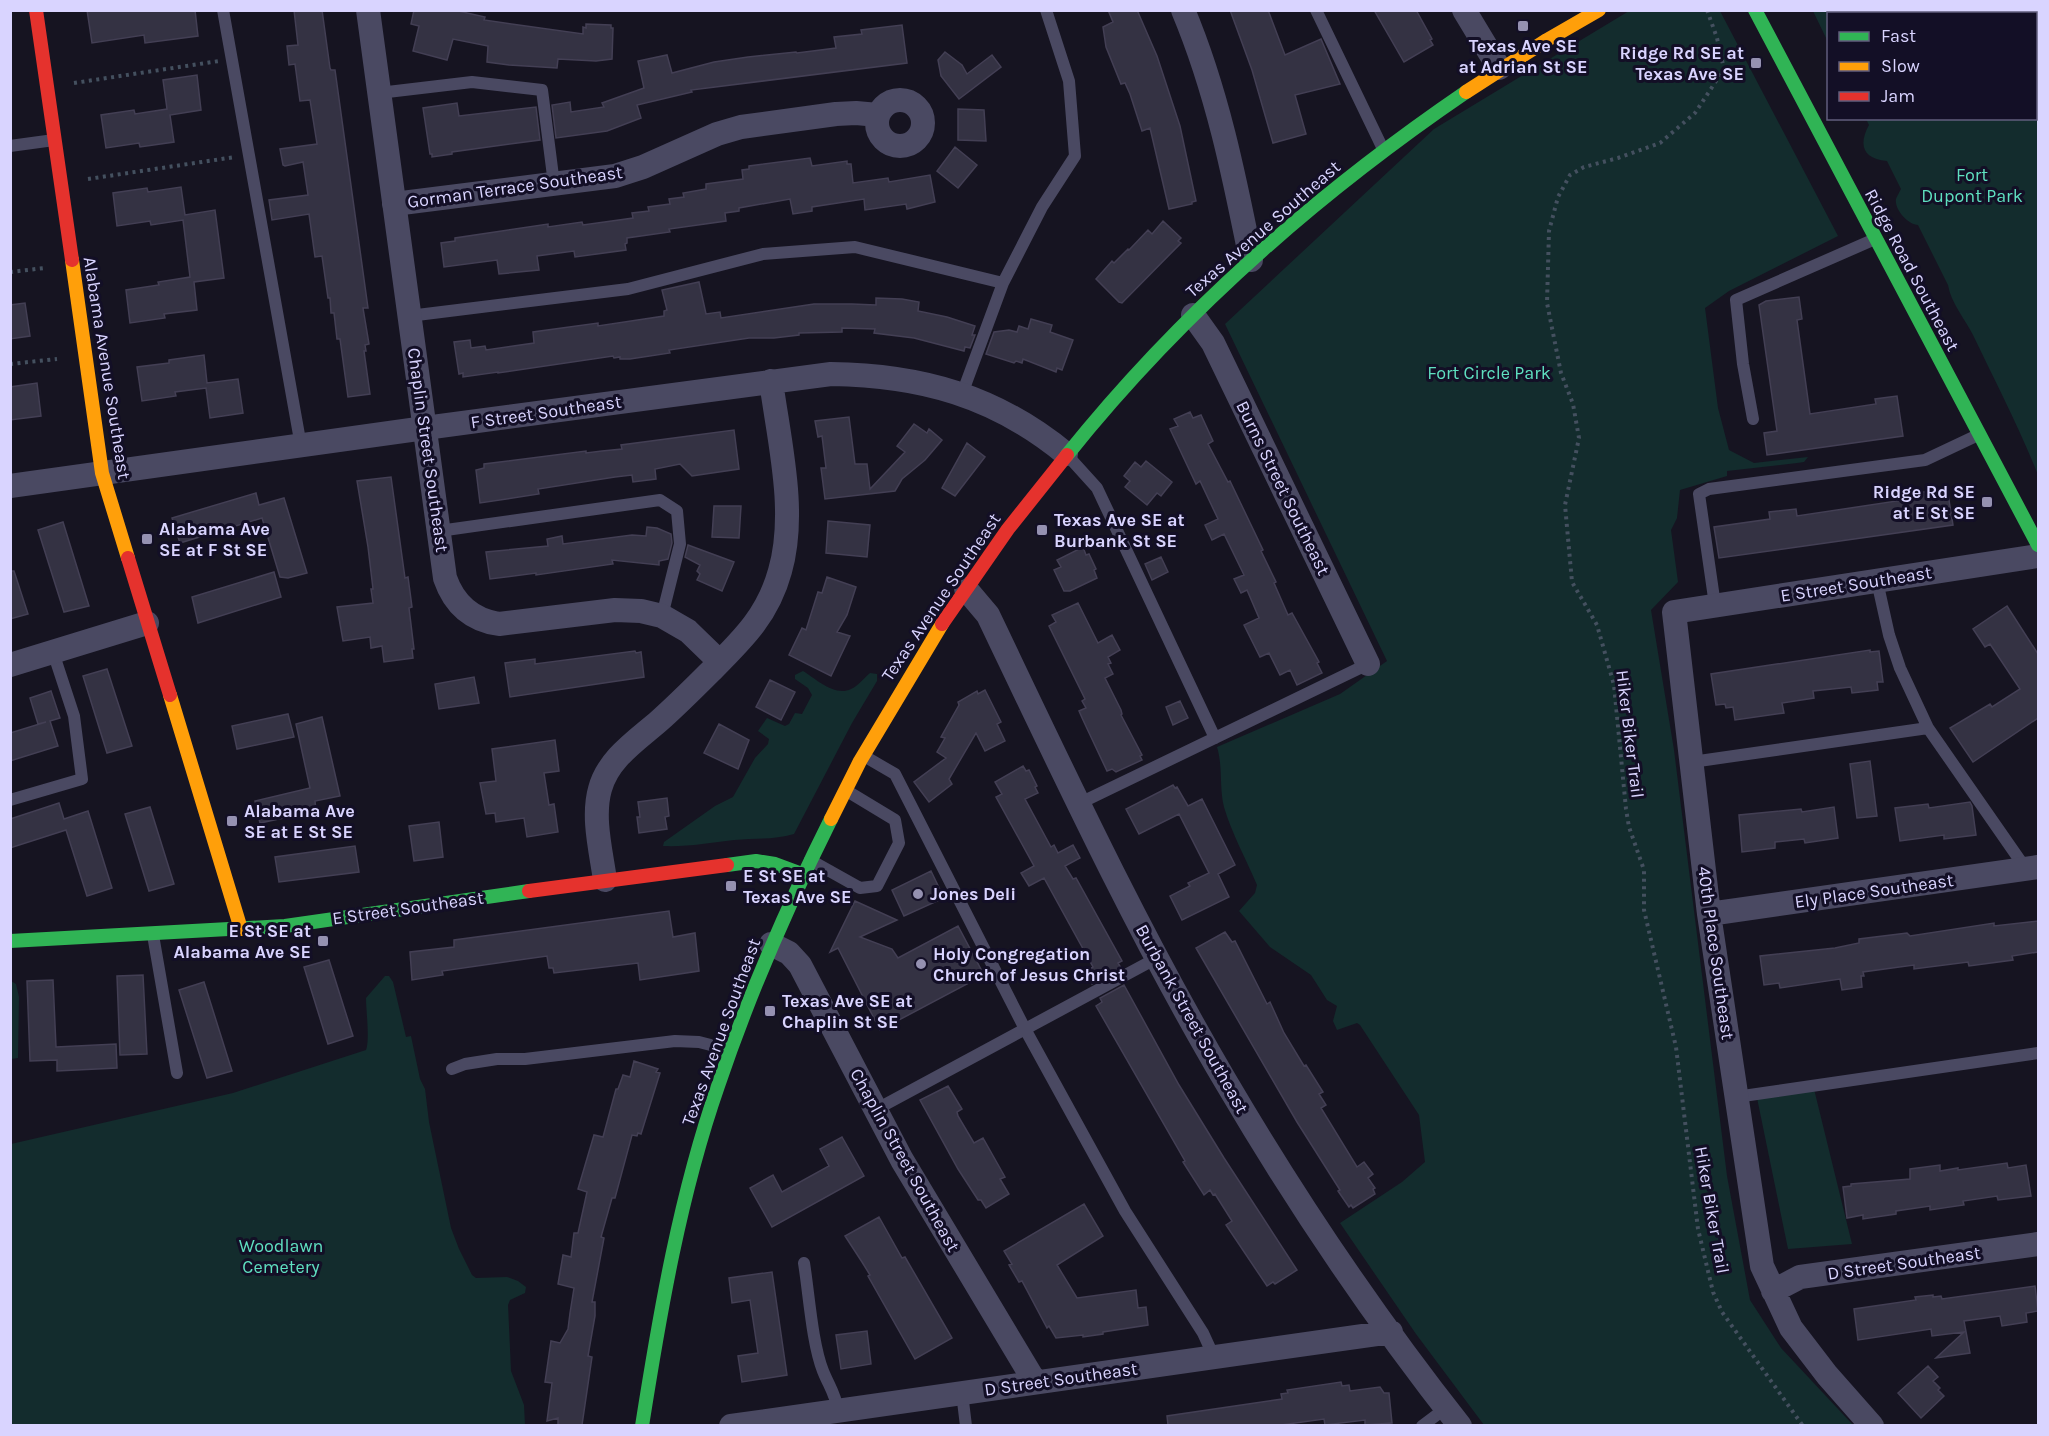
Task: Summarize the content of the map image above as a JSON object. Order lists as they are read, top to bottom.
{
  "streets": {
    "main road": [
      "Texas Avenue Southeast",
      "Ridge Road Southeast",
      "Alabama Avenue Southeast",
      "E Street Southeast"
    ],
    "street": [
      "Gorman Terrace Southeast",
      "F Street Southeast",
      "Chaplin Street Southeast",
      "Burns Street Southeast",
      "Ely Place Southeast",
      "40th Place Southeast",
      "Burbank Street Southeast",
      "D Street Southeast"
    ],
    "path": ["Hiker Biker Trail"]
  },
  "crossings": [
    ["Gorman Terrace Southeast", "Chaplin Street Southeast"],
    ["Texas Avenue Southeast", "F Street Southeast"],
    ["Texas Avenue Southeast", "Chaplin Street Southeast"],
    ["Texas Avenue Southeast", "Burns Street Southeast"],
    ["Texas Avenue Southeast", "E Street Southeast"],
    ["Texas Avenue Southeast", "Burbank Street Southeast"],
    ["Alabama Avenue Southeast", "F Street Southeast"],
    ["Alabama Avenue Southeast", "E Street Southeast"],
    ["F Street Southeast", "Chaplin Street Southeast"],
    ["Chaplin Street Southeast", "D Street Southeast"],
    ["E Street Southeast", "40th Place Southeast"],
    ["Ely Place Southeast", "40th Place Southeast"],
    ["40th Place Southeast", "D Street Southeast"],
    ["Burbank Street Southeast", "D Street Southeast"]
  ],
  "parks": ["Fort Dupont Park", "Fort Circle Park", "Woodlawn Cemetery"],
  "places": {
    "transit": [
      "Texas Ave SE at Adrian St SE",
      "Ridge Rd SE at Texas Ave SE",
      "Ridge Rd SE at E St SE",
      "Texas Ave SE at Burbank St SE",
      "Alabama Ave SE at F St SE",
      "Alabama Ave SE at E St SE",
      "E St SE at Texas Ave SE",
      "E St SE at Alabama Ave SE",
      "Texas Ave SE at Chaplin St SE"
    ],
    "other": ["Jones Deli", "Holy Congregation Church of Jesus Christ"]
  },
  "legend": ["Fast", "Slow", "Jam"]
}
